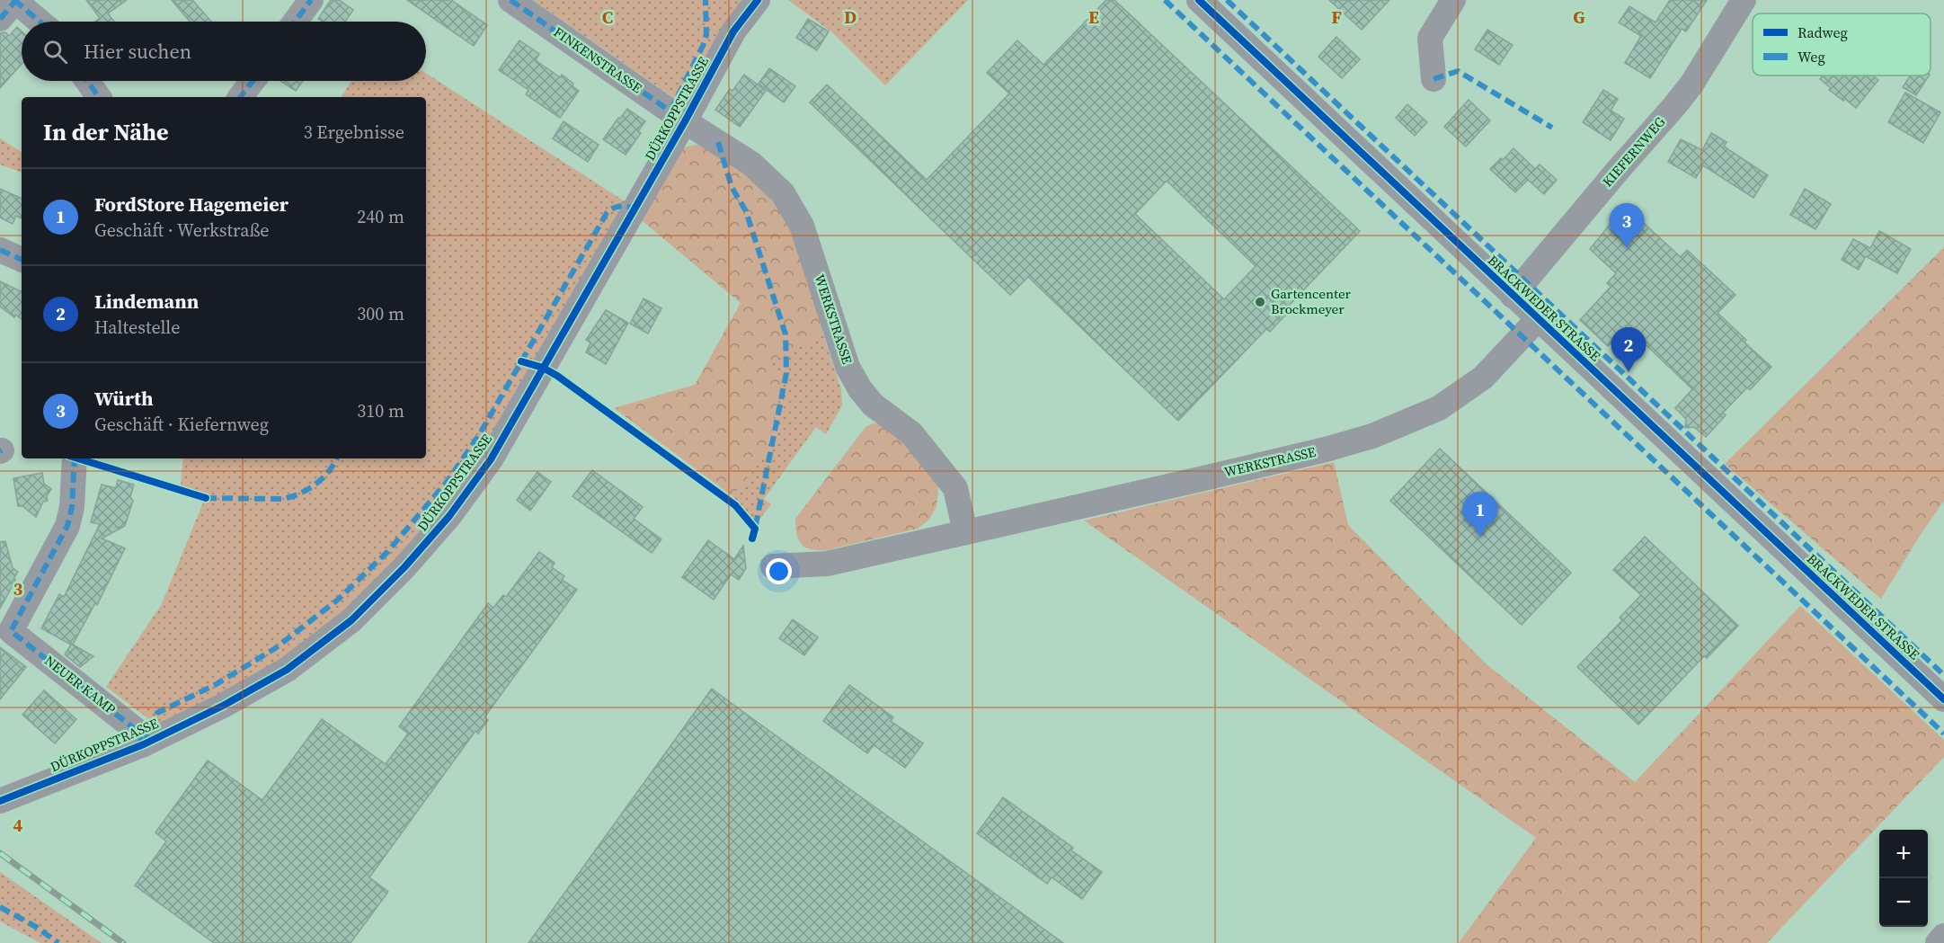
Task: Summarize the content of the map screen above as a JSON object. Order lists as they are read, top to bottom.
{
  "streets": {
    "street": [
      "FINKENSTRASSE",
      "DÜRKOPPSTRASSE",
      "KIEFERNWEG",
      "BRACKWEDER STRASSE",
      "WERKSTRASSE",
      "NEUER KAMP"
    ]
  },
  "crossings": [
    ["FINKENSTRASSE", "DÜRKOPPSTRASSE"],
    ["FINKENSTRASSE", "WERKSTRASSE"],
    ["DÜRKOPPSTRASSE", "WERKSTRASSE"],
    ["DÜRKOPPSTRASSE", "NEUER KAMP"],
    ["KIEFERNWEG", "BRACKWEDER STRASSE"],
    ["BRACKWEDER STRASSE", "WERKSTRASSE"]
  ],
  "places": ["Gartencenter Brockmeyer"],
  "legend": ["Radweg", "Weg"],
  "page": {
    "search": "Hier suchen",
    "heading": ["In der Nähe", "3 Ergebnisse"],
    "list": [
      {
        "mark": "1",
        "name": "FordStore Hagemeier",
        "note": "Geschäft · Werkstraße",
        "value": "240 m"
      },
      {
        "mark": "2",
        "name": "Lindemann",
        "note": "Haltestelle",
        "value": "300 m"
      },
      {
        "mark": "3",
        "name": "Würth",
        "note": "Geschäft · Kiefernweg",
        "value": "310 m"
      }
    ],
    "pins": ["3", "2", "1"],
    "map_buttons": ["+", "−"]
  },
  "grid": {
    "columns": [
      "C",
      "D",
      "E",
      "F",
      "G"
    ],
    "rows": ["3", "4"]
  }
}
